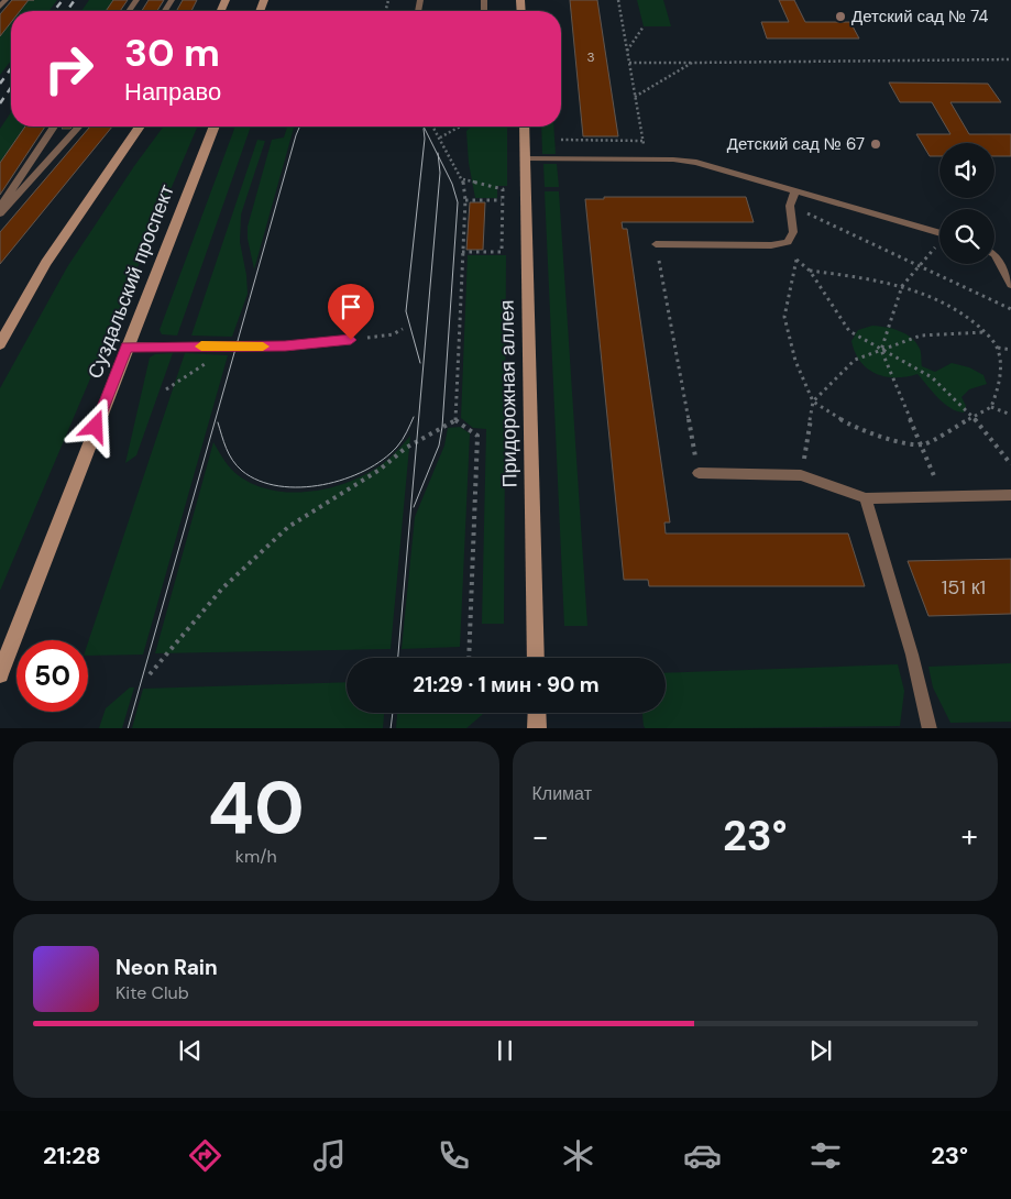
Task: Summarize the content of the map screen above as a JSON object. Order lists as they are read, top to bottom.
{
  "streets": {
    "main road": ["Суздальский проспект", "Придорожная аллея"]
  },
  "places": ["Детский сад № 74", "Детский сад № 67"],
  "house_numbers": ["3", "151 к1"],
  "page": {
    "turn": ["30 m", "Направо"],
    "limit": "50",
    "trip": "21:29 · 1 мин · 90 m",
    "tile": [
      ["40", "km/h"],
      "Климат"
    ],
    "heat": ["−", "23°", "+"],
    "song": ["Neon Rain", "Kite Club"],
    "tabs": ["21:28", "23°"]
  }
}
